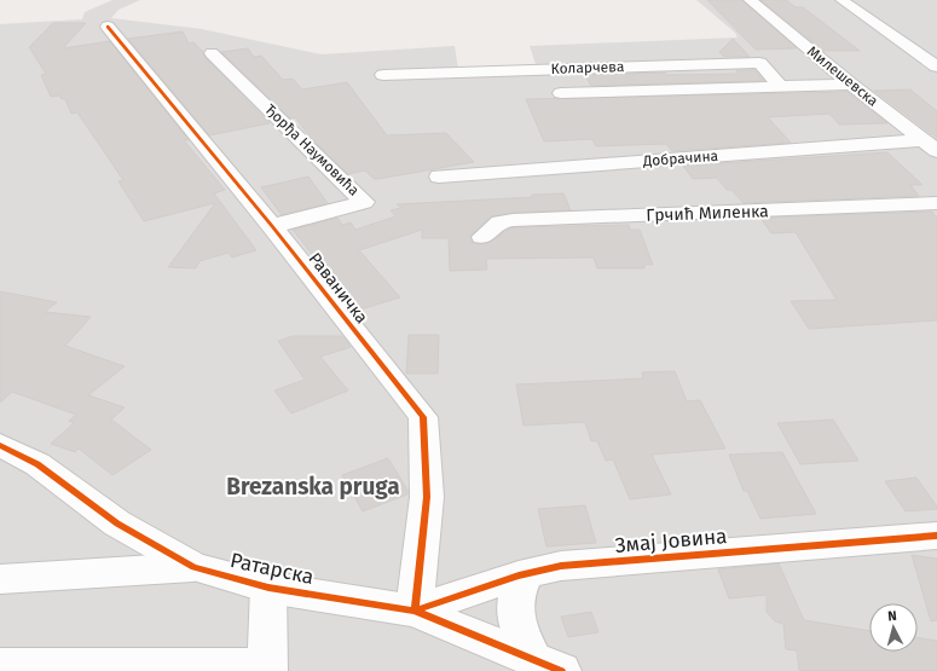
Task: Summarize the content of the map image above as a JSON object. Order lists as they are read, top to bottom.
{
  "streets": {
    "street": [
      "Коларчева",
      "Милешевска",
      "Ђорђа Наумовића",
      "Добрачина",
      "Грчић Миленка",
      "Раваничка",
      "Змај Јовина",
      "Ратарска"
    ]
  },
  "crossings": [
    ["Коларчева", "Милешевска"],
    ["Милешевска", "Добрачина"],
    ["Ђорђа Наумовића", "Раваничка"],
    ["Раваничка", "Змај Јовина"],
    ["Раваничка", "Ратарска"],
    ["Змај Јовина", "Ратарска"]
  ],
  "districts": ["Brezanska pruga"],
  "north": "top"
}
